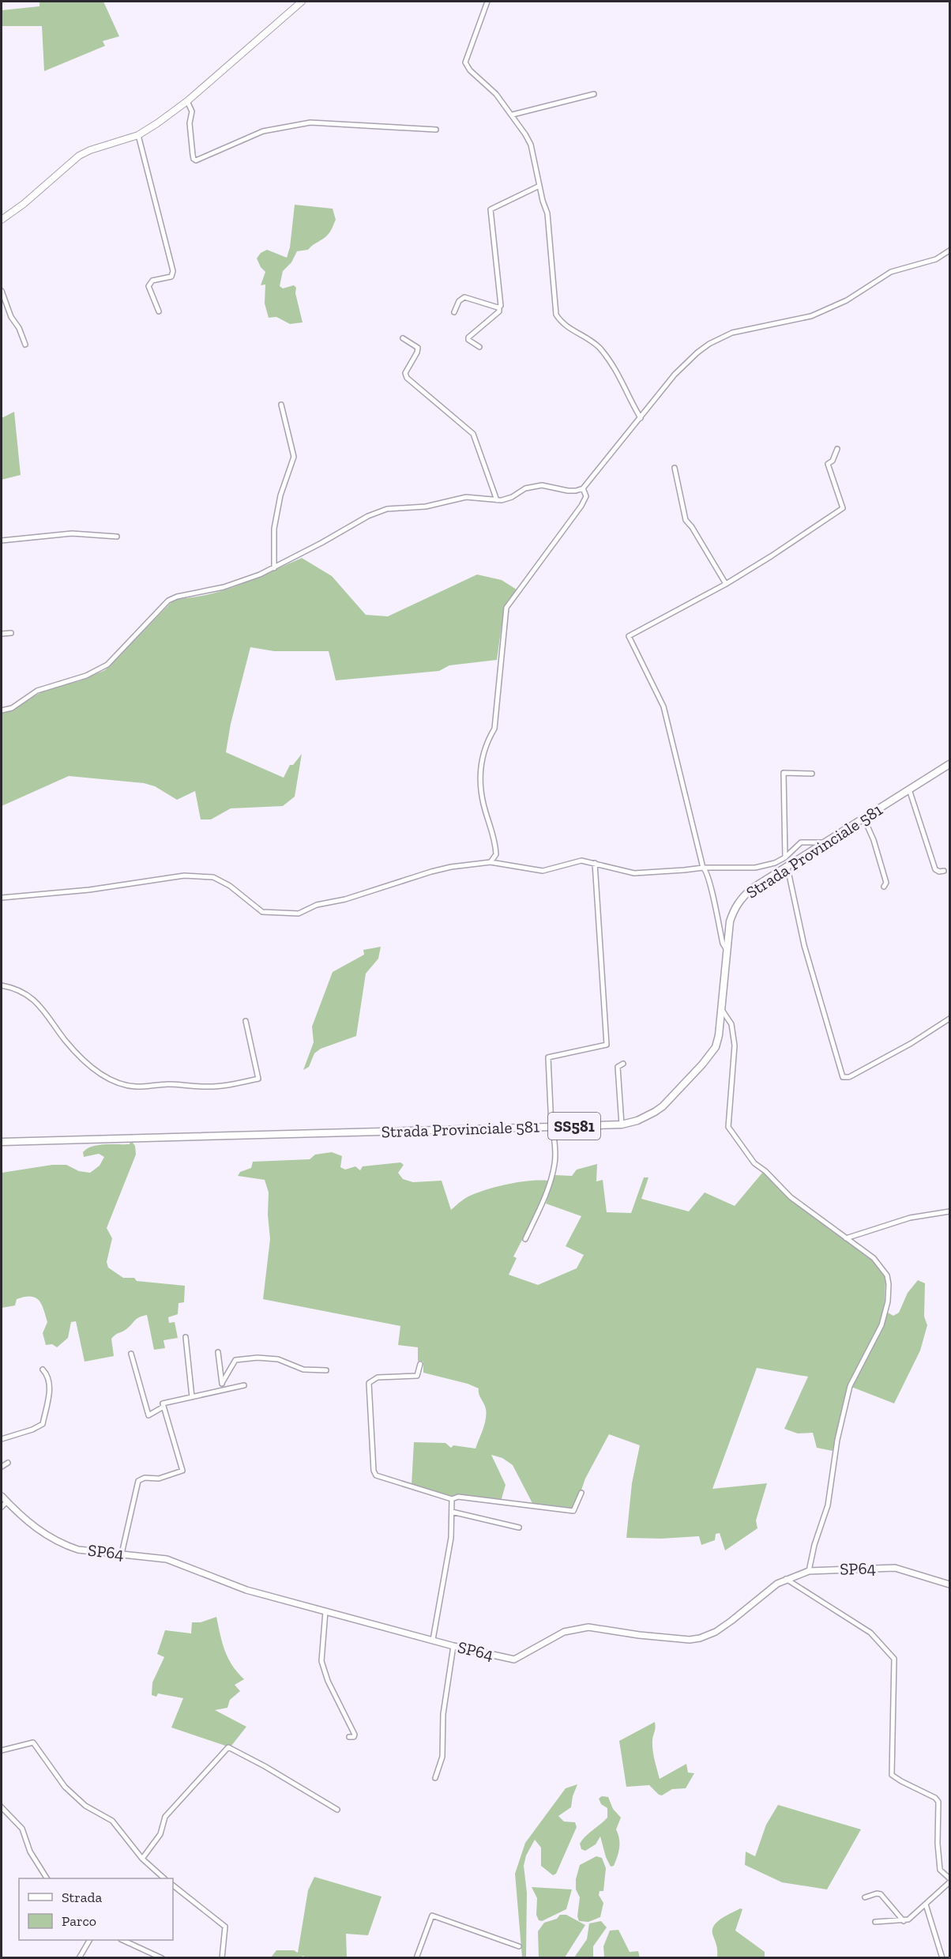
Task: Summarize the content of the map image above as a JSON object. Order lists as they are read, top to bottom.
{
  "streets": {
    "main road": ["Strada Provinciale 581", "SS581"],
    "street": ["SP64"]
  },
  "legend": ["Strada", "Parco"]
}
